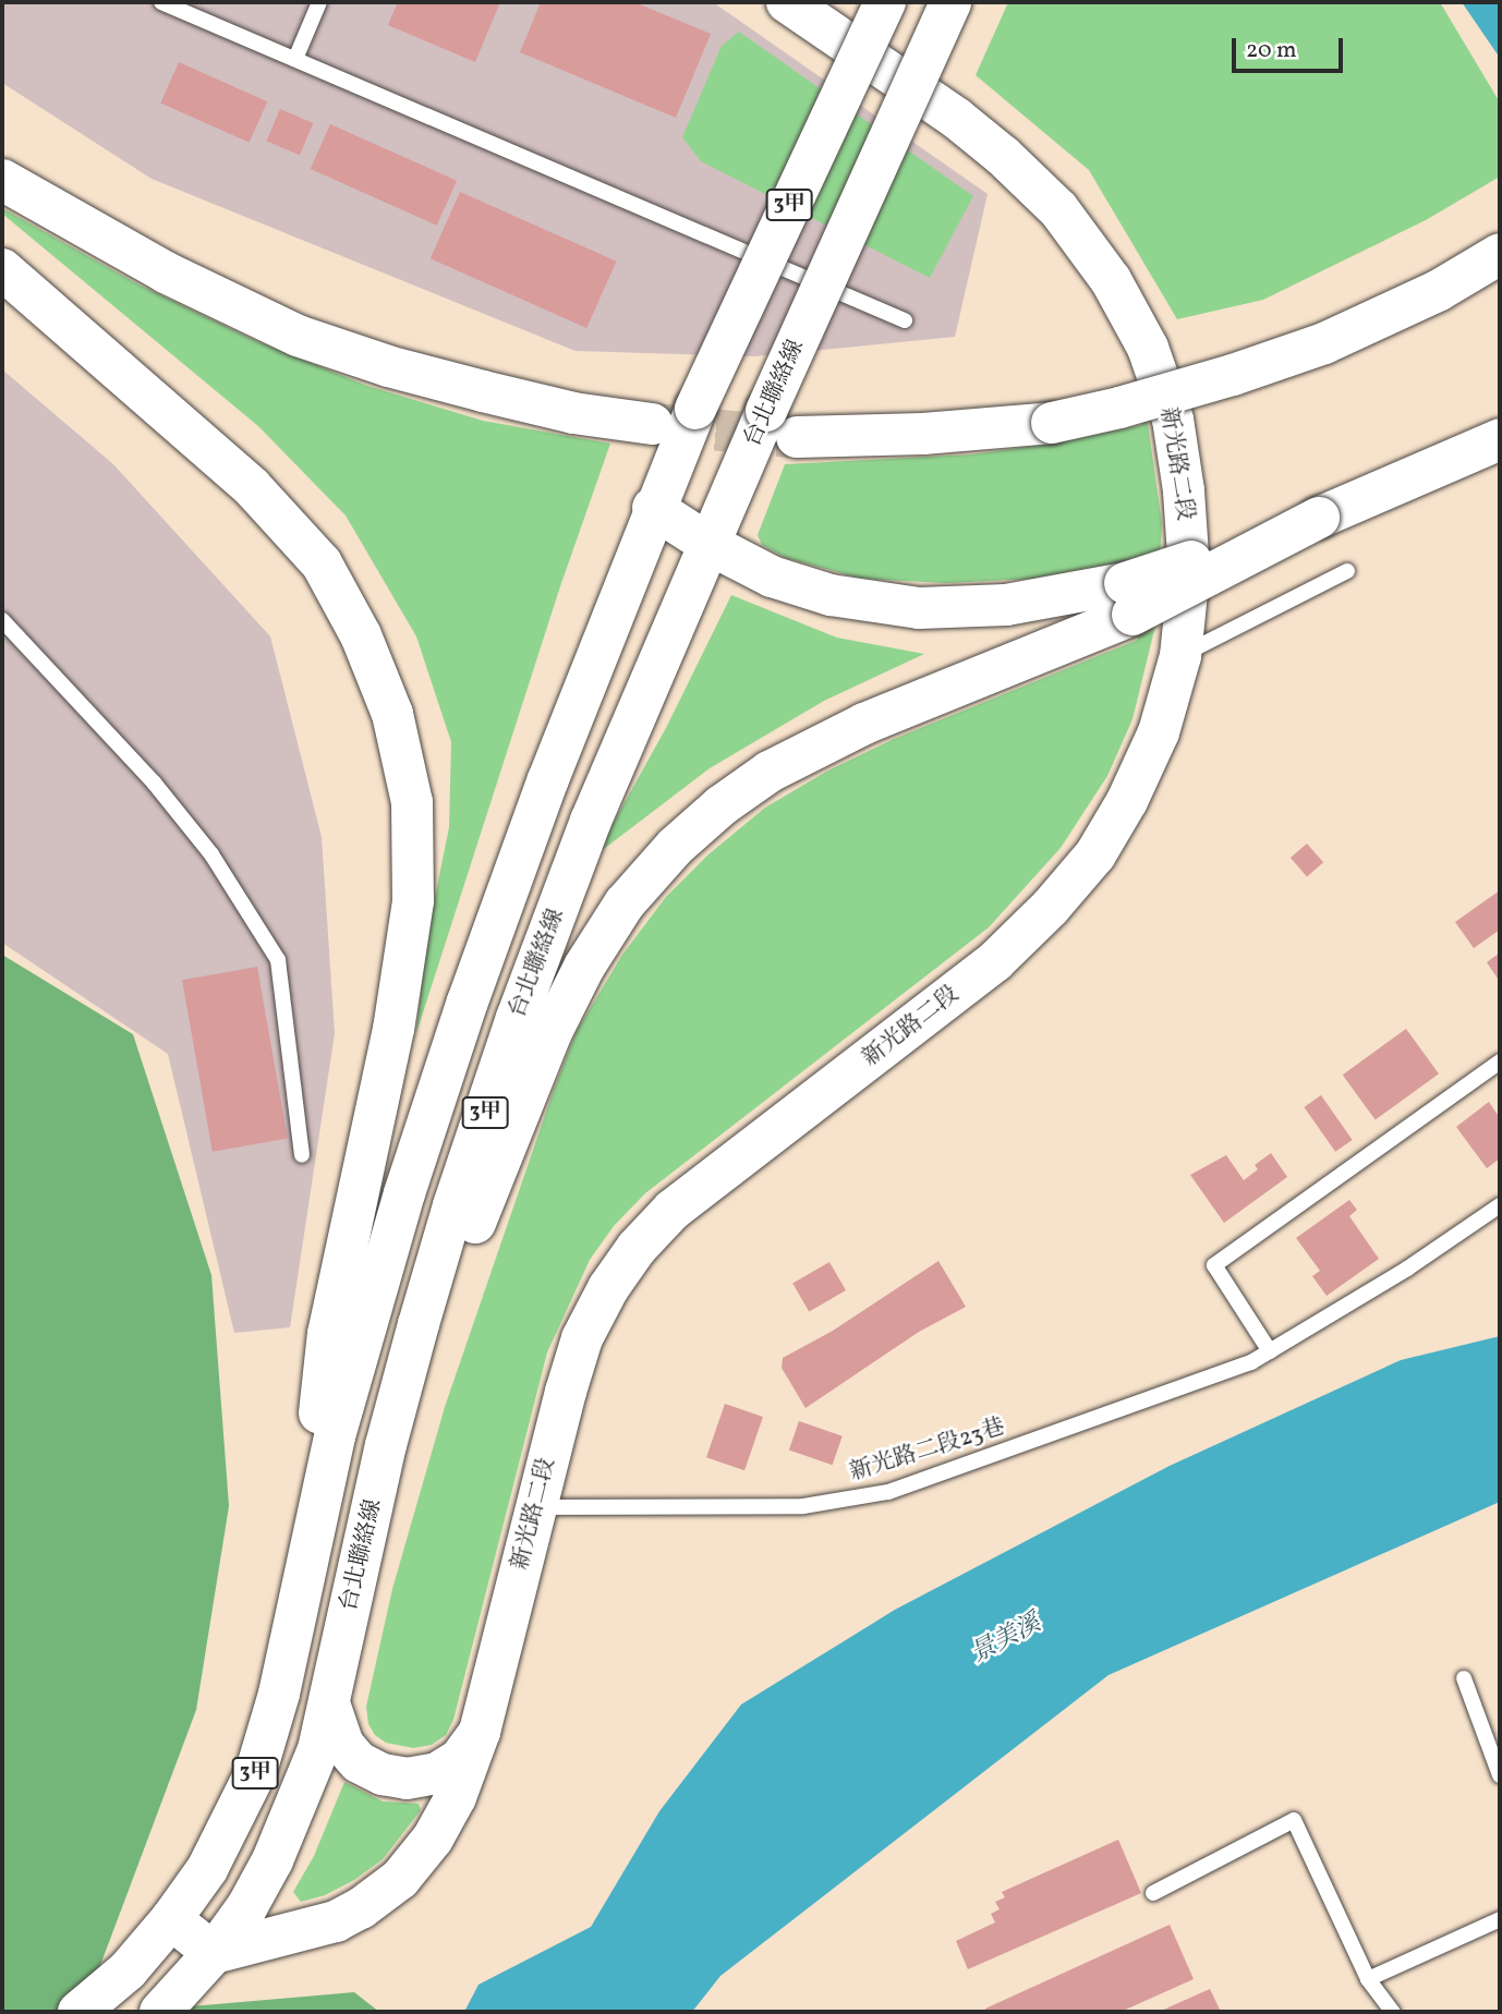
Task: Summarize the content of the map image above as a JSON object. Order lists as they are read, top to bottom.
{
  "streets": {
    "main road": ["3甲", "台北聯絡線", "新光路二段"],
    "lane": ["新光路二段23巷"]
  },
  "crossings": [
    ["台北聯絡線", "新光路二段"],
    ["新光路二段", "新光路二段23巷"]
  ],
  "water": ["景美溪"],
  "scale_bar": "20 m"
}
